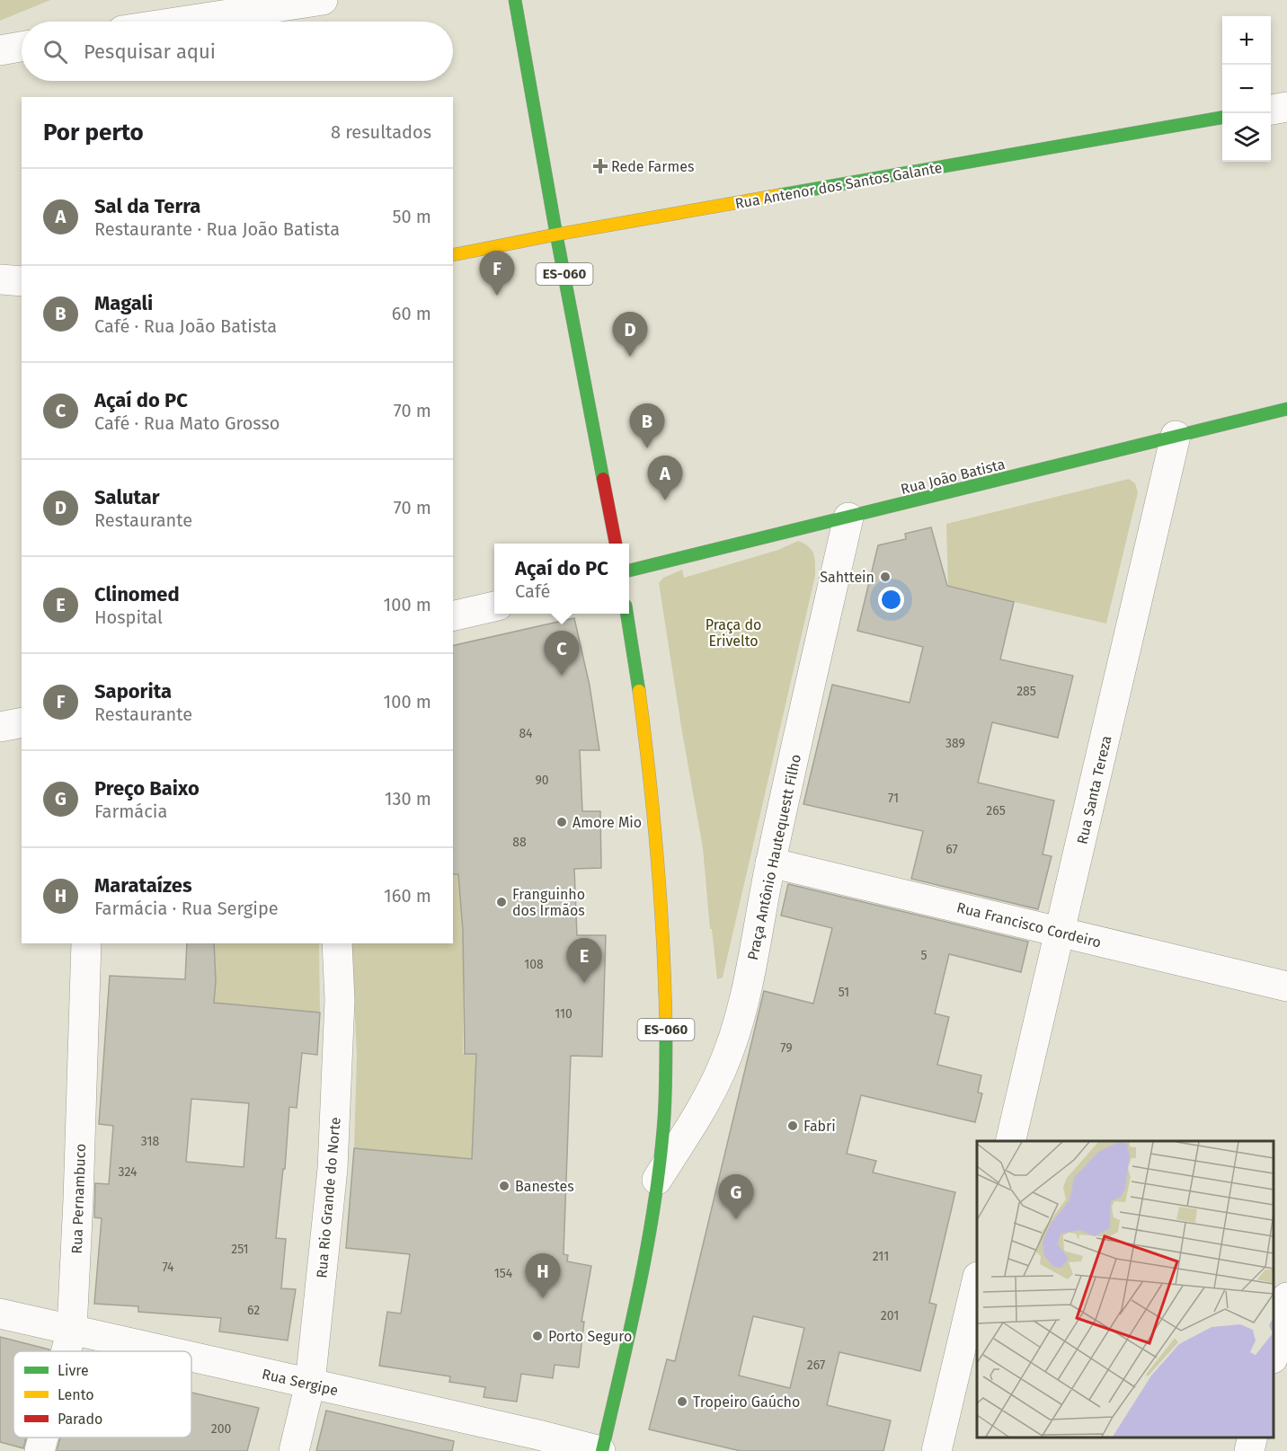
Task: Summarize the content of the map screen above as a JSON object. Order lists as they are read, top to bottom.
{
  "streets": {
    "street": [
      "Rua Antenor dos Santos Galante",
      "ES-060",
      "Rua João Batista",
      "Rua Santa Tereza",
      "Praça Antônio Hautequestt Filho",
      "Rua Francisco Cordeiro",
      "Rua Rio Grande do Norte",
      "Rua Pernambuco",
      "Rua Sergipe"
    ]
  },
  "crossings": [
    ["Rua Antenor dos Santos Galante", "ES-060"],
    ["ES-060", "Praça Antônio Hautequestt Filho"],
    ["ES-060", "Rua Sergipe"],
    ["Rua João Batista", "Rua Santa Tereza"],
    ["Rua João Batista", "Praça Antônio Hautequestt Filho"],
    ["Rua Santa Tereza", "Rua Francisco Cordeiro"],
    ["Praça Antônio Hautequestt Filho", "Rua Francisco Cordeiro"],
    ["Rua Rio Grande do Norte", "Rua Sergipe"],
    ["Rua Pernambuco", "Rua Sergipe"]
  ],
  "parks": ["Praça do Erivelto"],
  "places": {
    "health": ["Rede Farmes"],
    "other": [
      "Sahttein",
      "Amore Mio",
      "Franguinho dos Irmãos",
      "Fabri",
      "Banestes",
      "Porto Seguro",
      "Tropeiro Gaúcho"
    ]
  },
  "house_numbers": [
    "285",
    "84",
    "389",
    "90",
    "71",
    "265",
    "88",
    "67",
    "5",
    "108",
    "51",
    "110",
    "79",
    "318",
    "324",
    "251",
    "211",
    "74",
    "154",
    "62",
    "201",
    "267",
    "200"
  ],
  "legend": ["Livre", "Lento", "Parado"],
  "page": {
    "map_buttons": ["+", "−"],
    "search": "Pesquisar aqui",
    "heading": ["Por perto", "8 resultados"],
    "list": [
      {
        "mark": "A",
        "name": "Sal da Terra",
        "note": "Restaurante · Rua João Batista",
        "value": "50 m"
      },
      {
        "mark": "B",
        "name": "Magali",
        "note": "Café · Rua João Batista",
        "value": "60 m"
      },
      {
        "mark": "C",
        "name": "Açaí do PC",
        "note": "Café · Rua Mato Grosso",
        "value": "70 m"
      },
      {
        "mark": "D",
        "name": "Salutar",
        "note": "Restaurante",
        "value": "70 m"
      },
      {
        "mark": "E",
        "name": "Clinomed",
        "note": "Hospital",
        "value": "100 m"
      },
      {
        "mark": "F",
        "name": "Saporita",
        "note": "Restaurante",
        "value": "100 m"
      },
      {
        "mark": "G",
        "name": "Preço Baixo",
        "note": "Farmácia",
        "value": "130 m"
      },
      {
        "mark": "H",
        "name": "Marataízes",
        "note": "Farmácia · Rua Sergipe",
        "value": "160 m"
      }
    ],
    "pins": [
      "F",
      "D",
      "B",
      "A",
      "C",
      "E",
      "G",
      "H"
    ],
    "popup": ["Açaí do PC", "Café"]
  }
}
